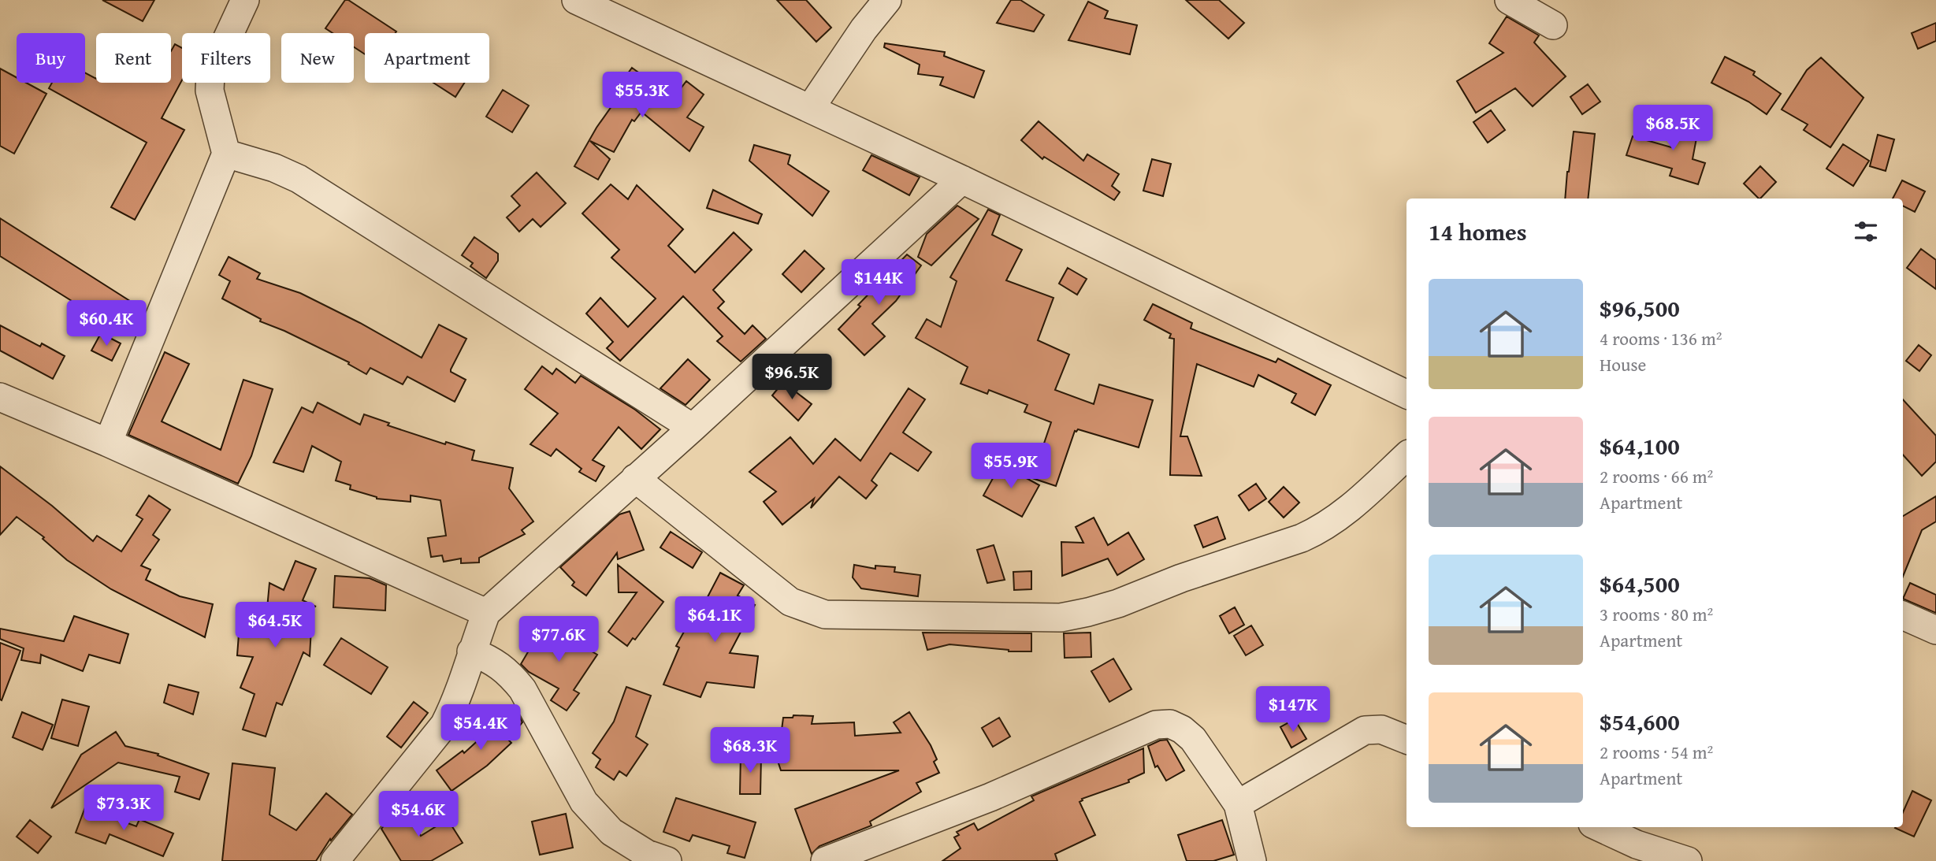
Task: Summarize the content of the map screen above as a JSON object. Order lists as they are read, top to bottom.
{
  "page": {
    "chip": [
      "Buy",
      "Rent",
      "Filters",
      "New",
      "Apartment"
    ],
    "price": [
      "$55.3K",
      "$68.5K",
      "$144K",
      "$60.4K",
      "$96.5K",
      "$55.9K",
      "$64.1K",
      "$64.5K",
      "$77.6K",
      "$147K",
      "$54.4K",
      "$68.3K",
      "$73.3K",
      "$54.6K"
    ],
    "heading": "14 homes",
    "list": [
      {
        "name": "$96,500",
        "note": "4 rooms · 136 m² · House"
      },
      {
        "name": "$64,100",
        "note": "2 rooms · 66 m² · Apartment"
      },
      {
        "name": "$64,500",
        "note": "3 rooms · 80 m² · Apartment"
      },
      {
        "name": "$54,600",
        "note": "2 rooms · 54 m² · Apartment"
      }
    ]
  }
}
